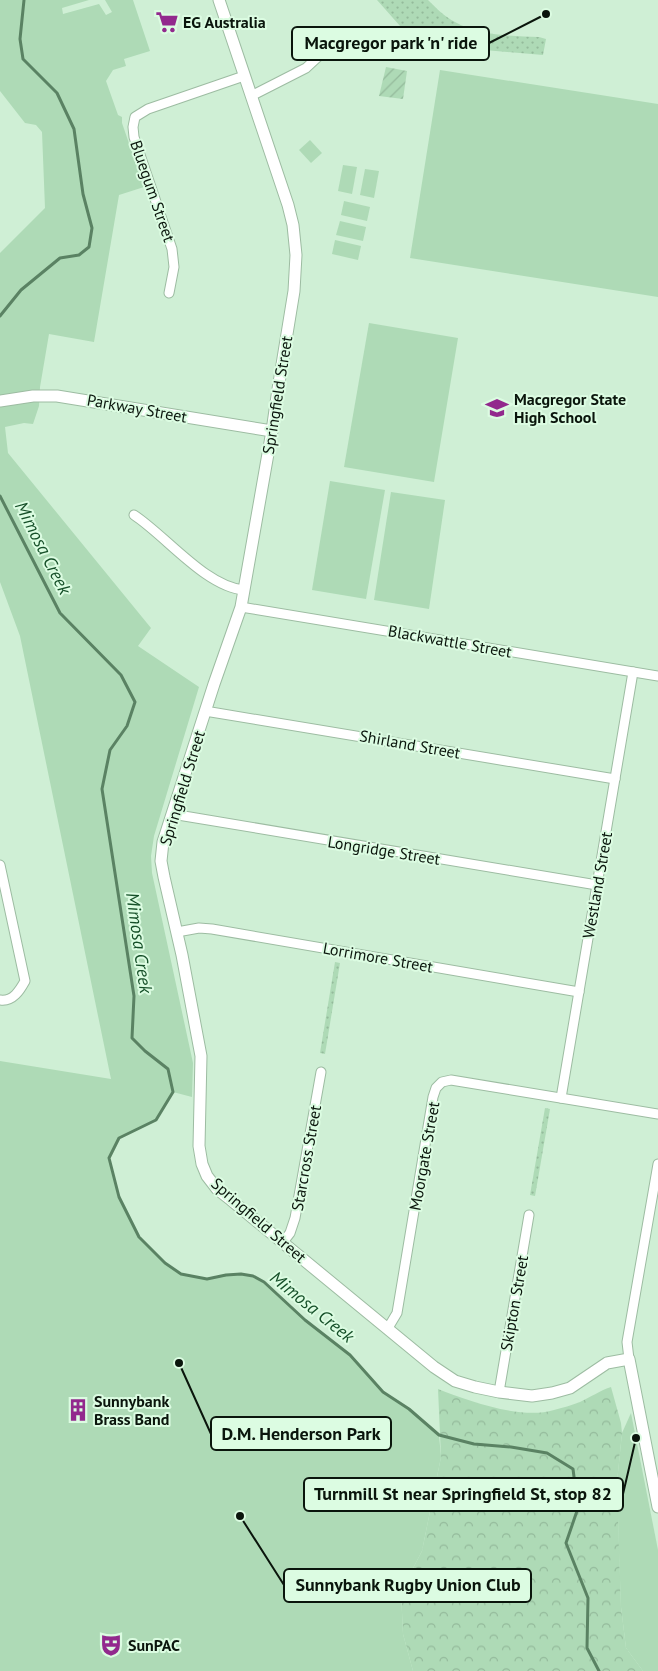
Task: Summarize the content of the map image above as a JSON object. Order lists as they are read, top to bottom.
{
  "streets": {
    "street": [
      "Bluegum Street",
      "Springfield Street",
      "Parkway Street",
      "Blackwattle Street",
      "Shirland Street",
      "Longridge Street",
      "Westland Street",
      "Lorrimore Street",
      "Moorgate Street",
      "Starcross Street",
      "Skipton Street"
    ]
  },
  "crossings": [
    ["Bluegum Street", "Springfield Street"],
    ["Springfield Street", "Parkway Street"],
    ["Springfield Street", "Blackwattle Street"],
    ["Springfield Street", "Shirland Street"],
    ["Springfield Street", "Longridge Street"],
    ["Springfield Street", "Lorrimore Street"],
    ["Springfield Street", "Moorgate Street"],
    ["Springfield Street", "Starcross Street"],
    ["Springfield Street", "Skipton Street"],
    ["Blackwattle Street", "Westland Street"],
    ["Shirland Street", "Westland Street"],
    ["Longridge Street", "Westland Street"],
    ["Westland Street", "Lorrimore Street"],
    ["Westland Street", "Moorgate Street"]
  ],
  "water": ["Mimosa Creek"],
  "places": {
    "other": [
      "Macgregor park 'n' ride",
      "D.M. Henderson Park",
      "Turnmill St near Springfield St, stop 82",
      "Sunnybank Rugby Union Club"
    ],
    "supermarket": ["EG Australia"],
    "school or university": ["Macgregor State High School"],
    "building": ["Sunnybank Brass Band"],
    "theatre": ["SunPAC"]
  }
}
